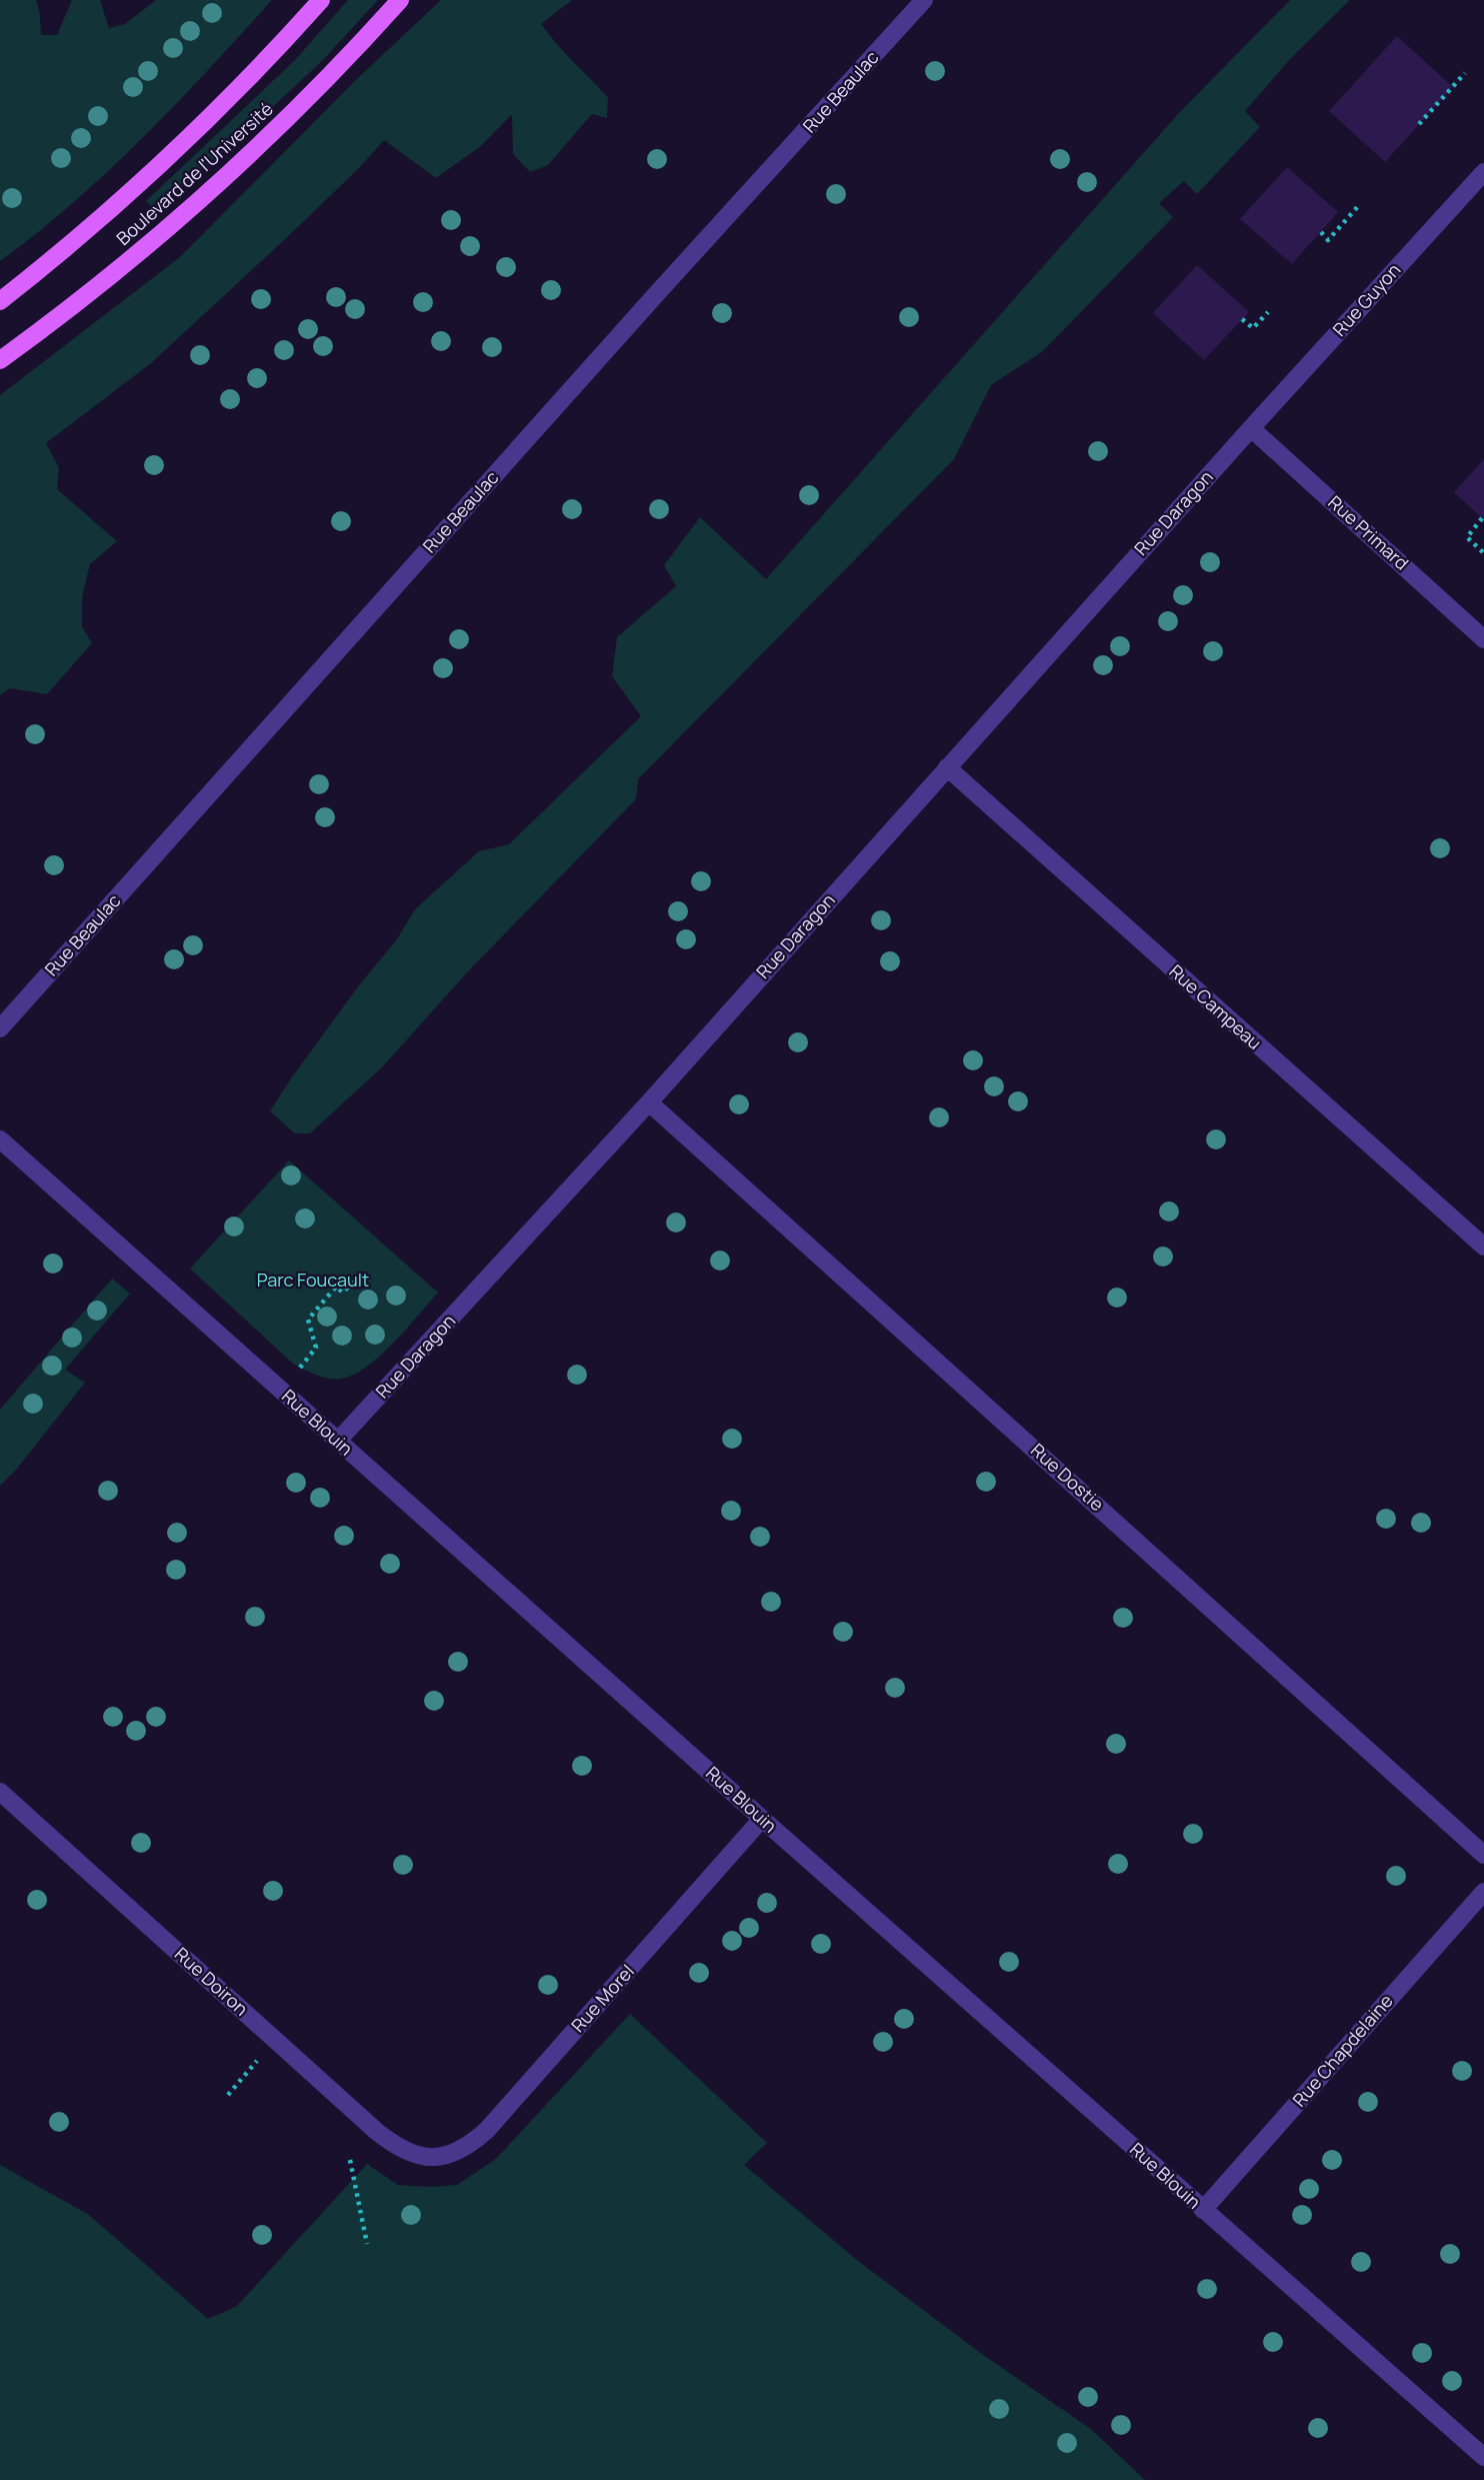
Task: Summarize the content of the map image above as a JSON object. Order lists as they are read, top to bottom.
{
  "streets": {
    "main road": ["Boulevard de l'Université"],
    "street": [
      "Rue Beaulac",
      "Rue Guyon",
      "Rue Daragon",
      "Rue Primard",
      "Rue Campeau",
      "Rue Blouin",
      "Rue Dostie",
      "Rue Doiron",
      "Rue Morel",
      "Rue Chapdelaine"
    ]
  },
  "crossings": [
    ["Rue Guyon", "Rue Daragon"],
    ["Rue Guyon", "Rue Primard"],
    ["Rue Daragon", "Rue Primard"],
    ["Rue Daragon", "Rue Campeau"],
    ["Rue Daragon", "Rue Blouin"],
    ["Rue Daragon", "Rue Dostie"],
    ["Rue Blouin", "Rue Morel"],
    ["Rue Blouin", "Rue Chapdelaine"],
    ["Rue Doiron", "Rue Morel"]
  ],
  "parks": ["Parc Foucault"]
}
